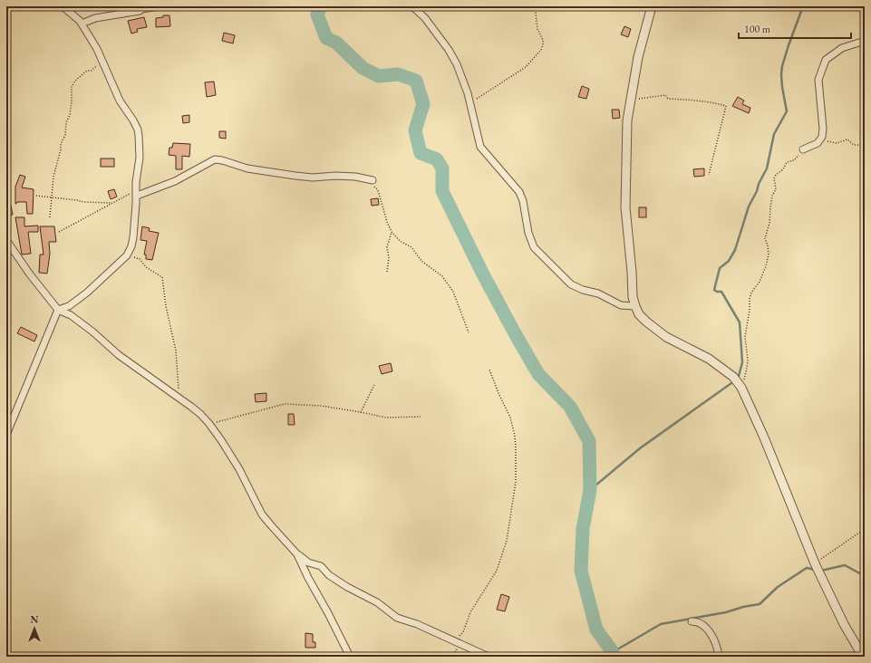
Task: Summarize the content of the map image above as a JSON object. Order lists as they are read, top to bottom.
{
  "scale_bar": "100 m",
  "north": "top"
}
